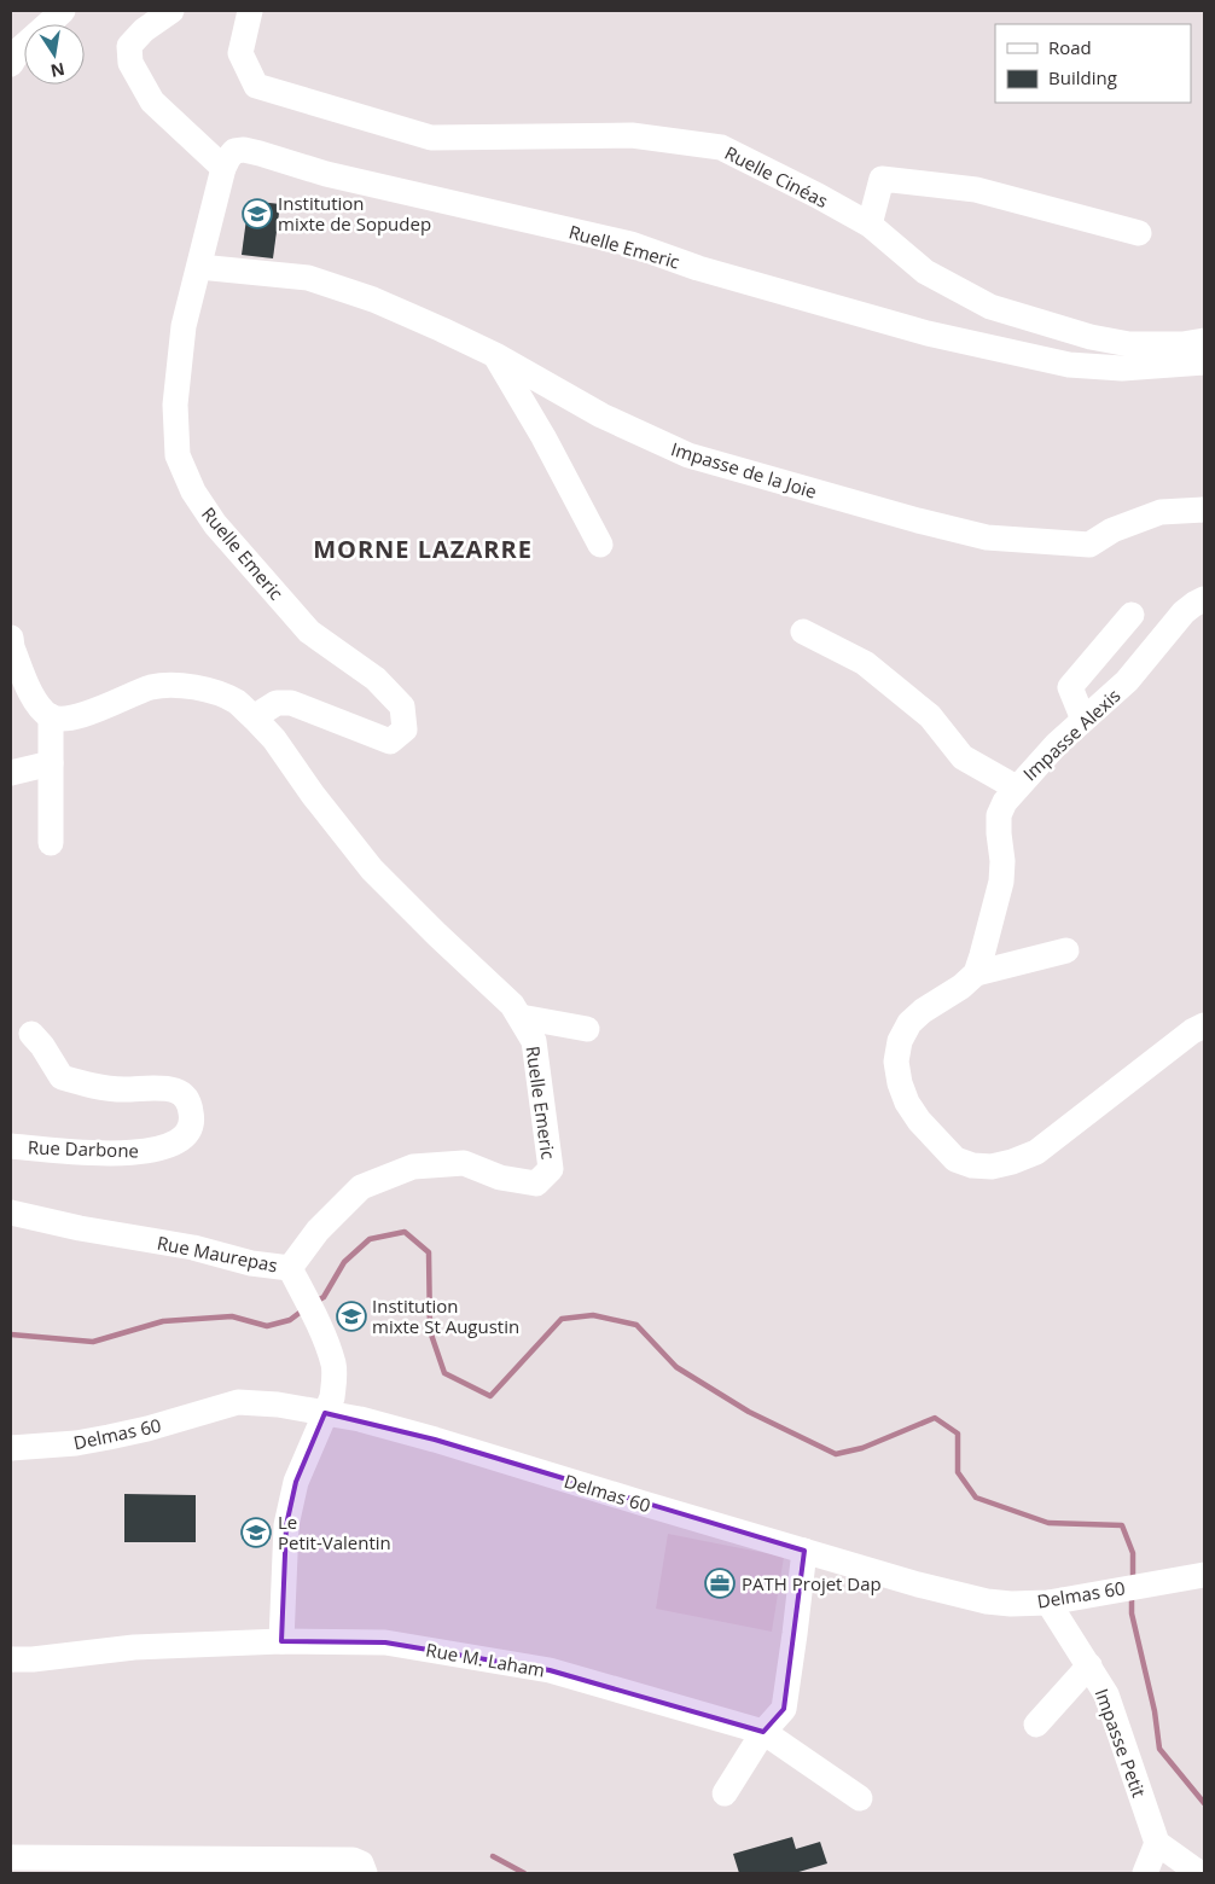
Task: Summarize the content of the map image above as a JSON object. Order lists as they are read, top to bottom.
{
  "streets": {
    "street": [
      "Ruelle Cinéas",
      "Ruelle Emeric",
      "Impasse de la Joie",
      "Impasse Alexis",
      "Rue Darbone",
      "Rue Maurepas",
      "Delmas 60",
      "Rue M. Laham",
      "Impasse Petit"
    ]
  },
  "crossings": [
    ["Ruelle Emeric", "Impasse de la Joie"],
    ["Ruelle Emeric", "Rue Maurepas"],
    ["Rue Maurepas", "Delmas 60"],
    ["Rue Maurepas", "Rue M. Laham"],
    ["Delmas 60", "Impasse Petit"]
  ],
  "districts": ["MORNE LAZARRE"],
  "places": {
    "school or university": ["Institution mixte de Sopudep", "Institution mixte St Augustin", "Le Petit-Valentin"],
    "office": ["PATH Projet Dap"]
  },
  "legend": ["Road", "Building"],
  "north": "bottom"
}
